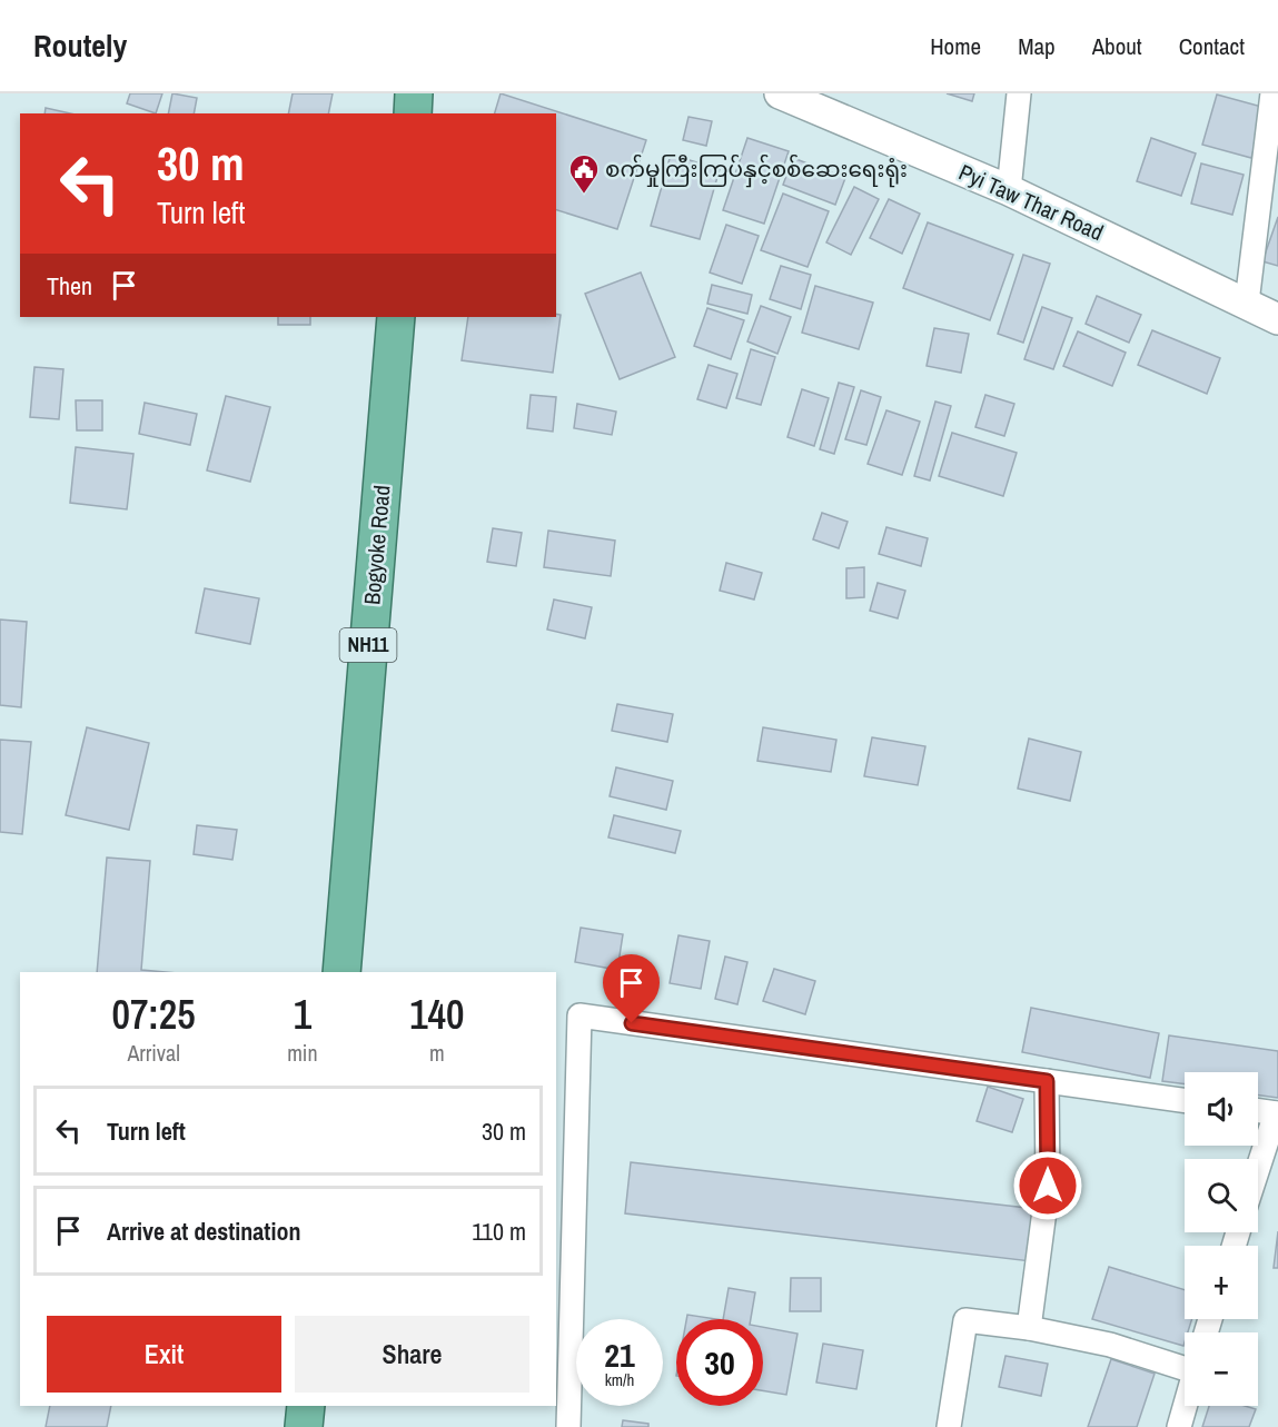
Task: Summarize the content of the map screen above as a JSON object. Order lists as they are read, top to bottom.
{
  "streets": {
    "highway": ["Bogyoke Road", "NH11"],
    "street": ["Pyi Taw Thar Road"]
  },
  "places": {
    "public building": ["စက်မှုကြီးကြပ်နှင့်စစ်ဆေးရေးရုံး"]
  },
  "page": {
    "header": "Routely",
    "nav": [
      "Home",
      "Map",
      "About",
      "Contact"
    ],
    "turn": ["30 m", "Turn left"],
    "then": "Then",
    "eta": [
      "07:25",
      "Arrival",
      "1",
      "min",
      "140",
      "m"
    ],
    "map_buttons": ["+", "−"],
    "list": [
      {
        "name": "Turn left",
        "value": "30 m"
      },
      {
        "name": "Arrive at destination",
        "value": "110 m"
      }
    ],
    "buttons": ["Exit", "Share"],
    "speed": "21 km/h",
    "limit": "30"
  }
}
